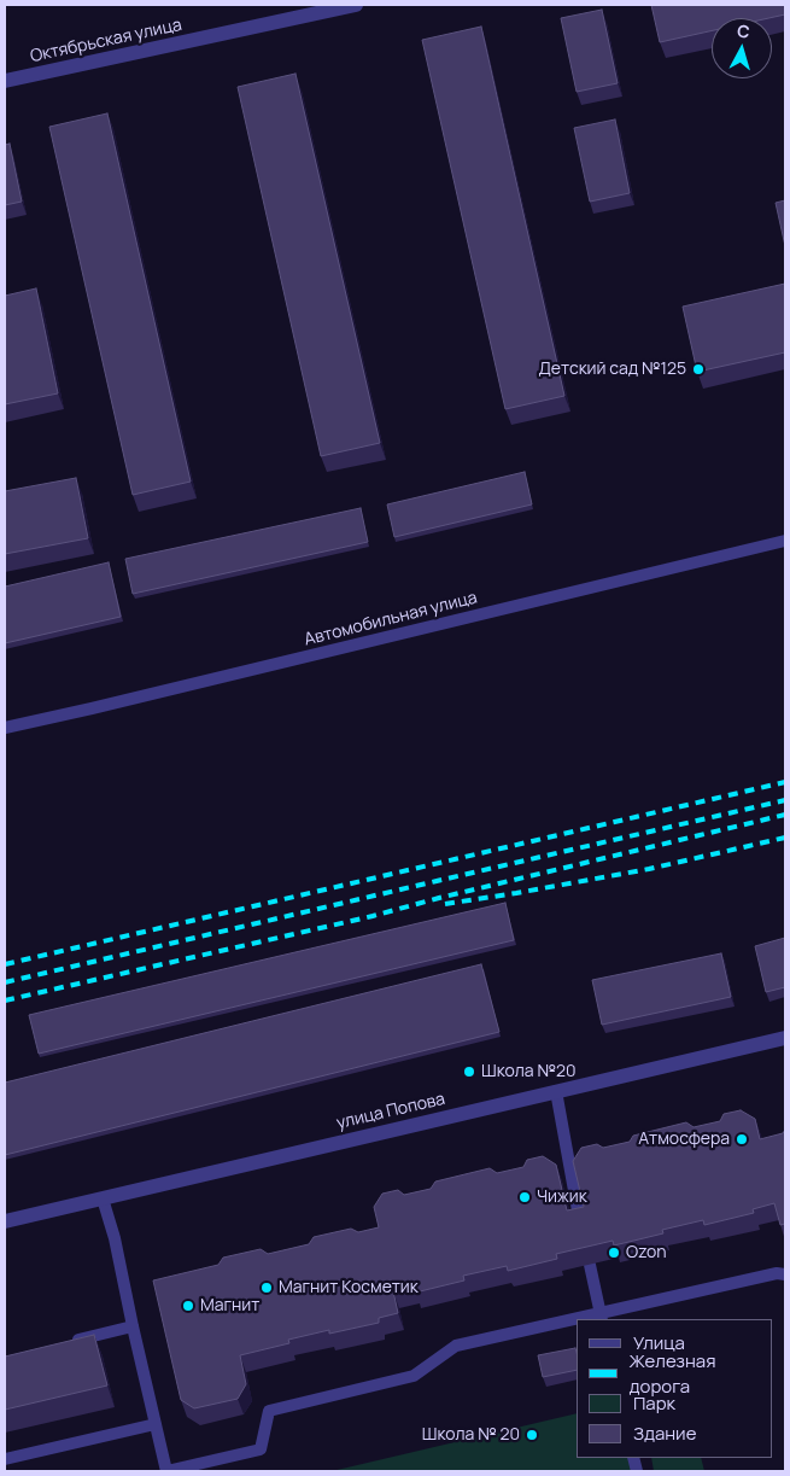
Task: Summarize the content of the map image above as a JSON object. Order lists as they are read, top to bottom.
{
  "streets": {
    "street": ["Октябрьская улица", "улица Попова"],
    "lane": ["Автомобильная улица"]
  },
  "places": [
    "Детский сад №125",
    "Школа №20",
    "Атмосфера",
    "Чижик",
    "Ozon",
    "Магнит Косметик",
    "Магнит",
    "Школа № 20"
  ],
  "legend": [
    "Улица",
    "Железная дорога",
    "Парк",
    "Здание"
  ],
  "north": "top"
}
